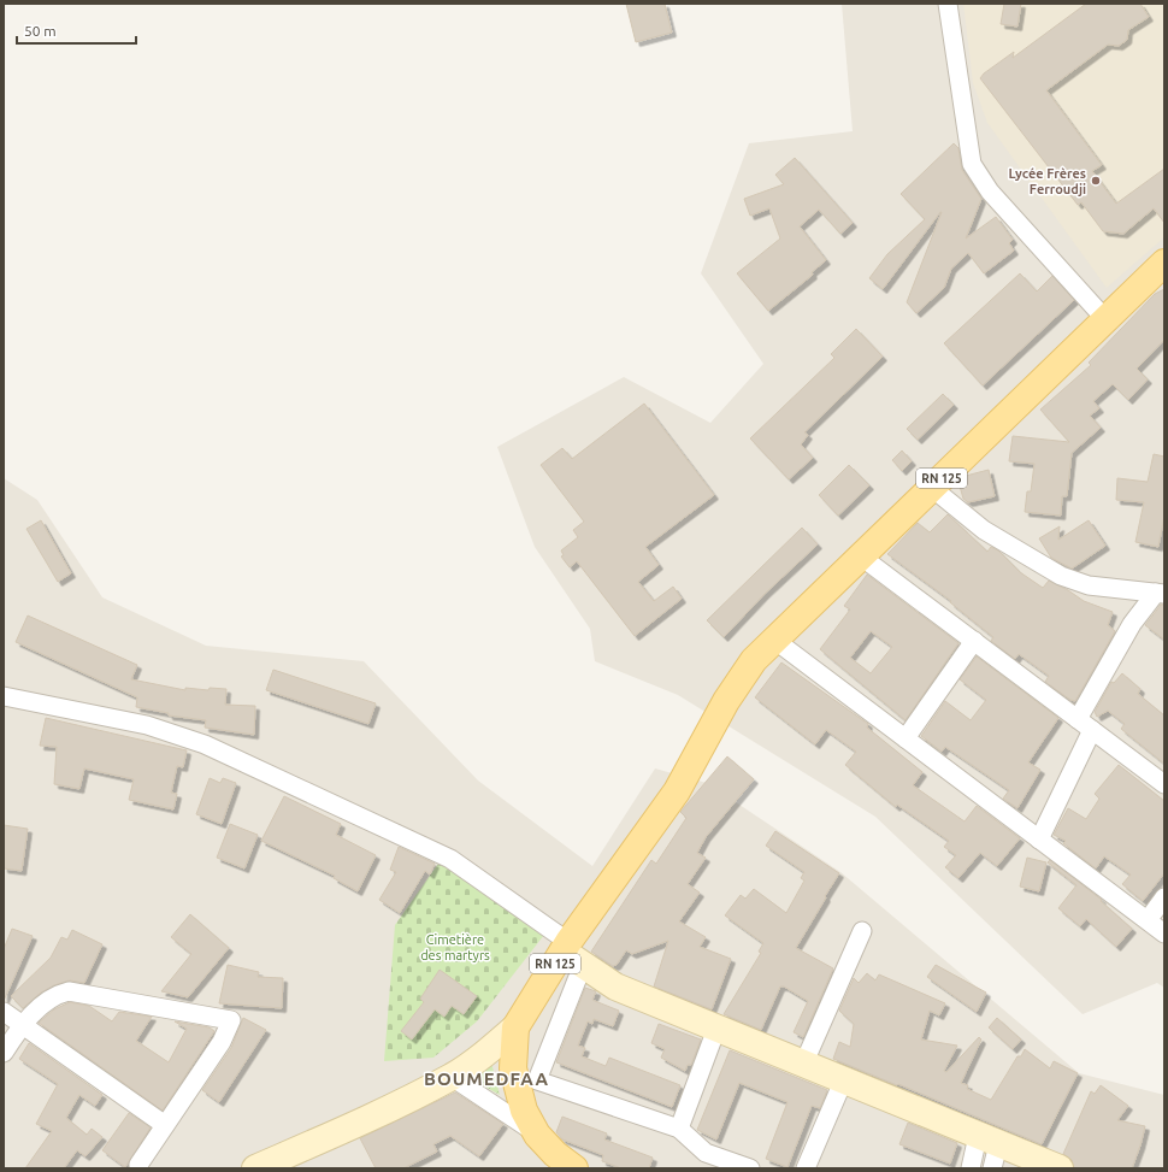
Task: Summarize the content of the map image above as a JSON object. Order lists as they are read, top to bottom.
{
  "streets": {
    "main road": ["RN 125"]
  },
  "districts": ["BOUMEDFAA"],
  "parks": ["Cimetière des martyrs"],
  "places": ["Lycée Frères Ferroudji"],
  "scale_bar": "50 m"
}
